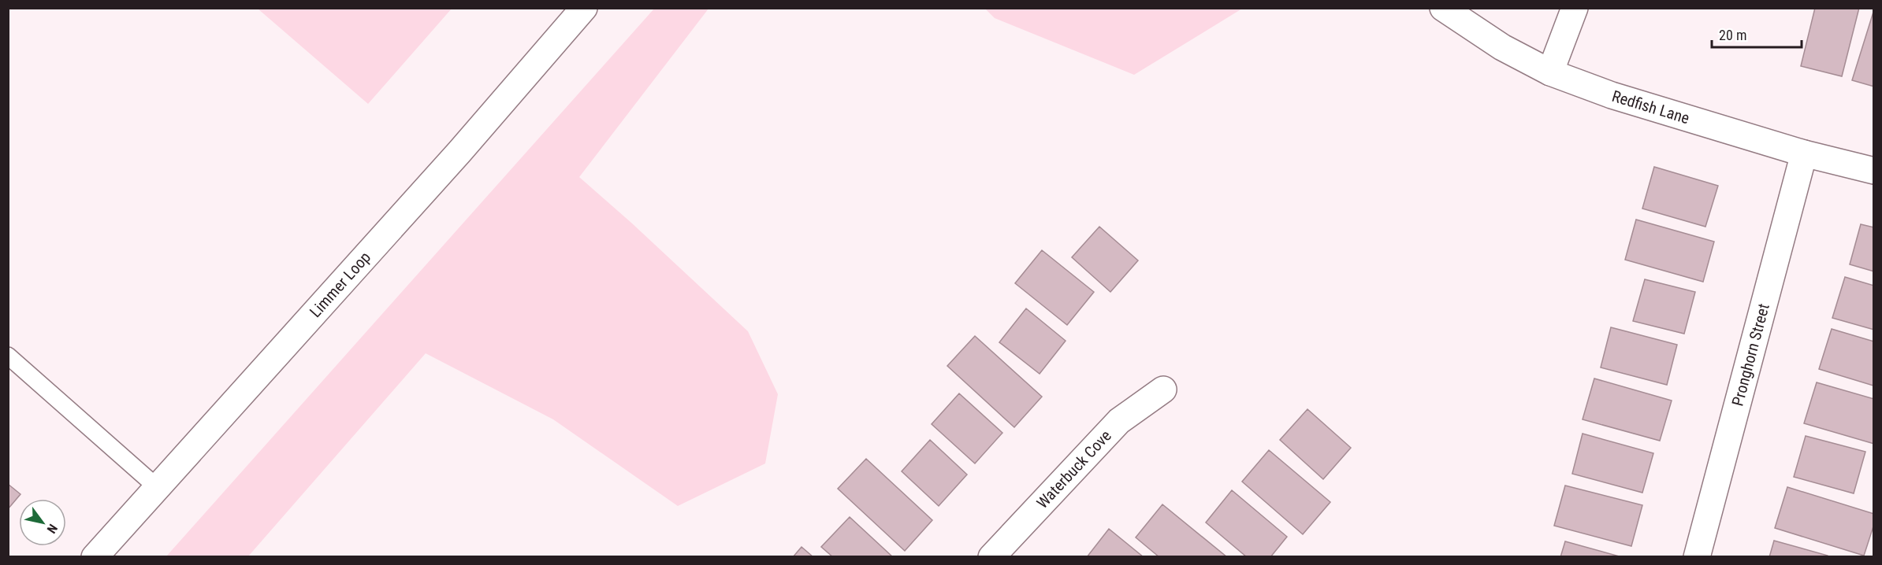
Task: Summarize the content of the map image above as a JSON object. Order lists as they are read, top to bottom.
{
  "streets": {
    "street": [
      "Redfish Lane",
      "Limmer Loop",
      "Pronghorn Street",
      "Waterbuck Cove"
    ]
  },
  "crossings": [
    ["Redfish Lane", "Pronghorn Street"]
  ],
  "scale_bar": "20 m",
  "north": "bottom right"
}
